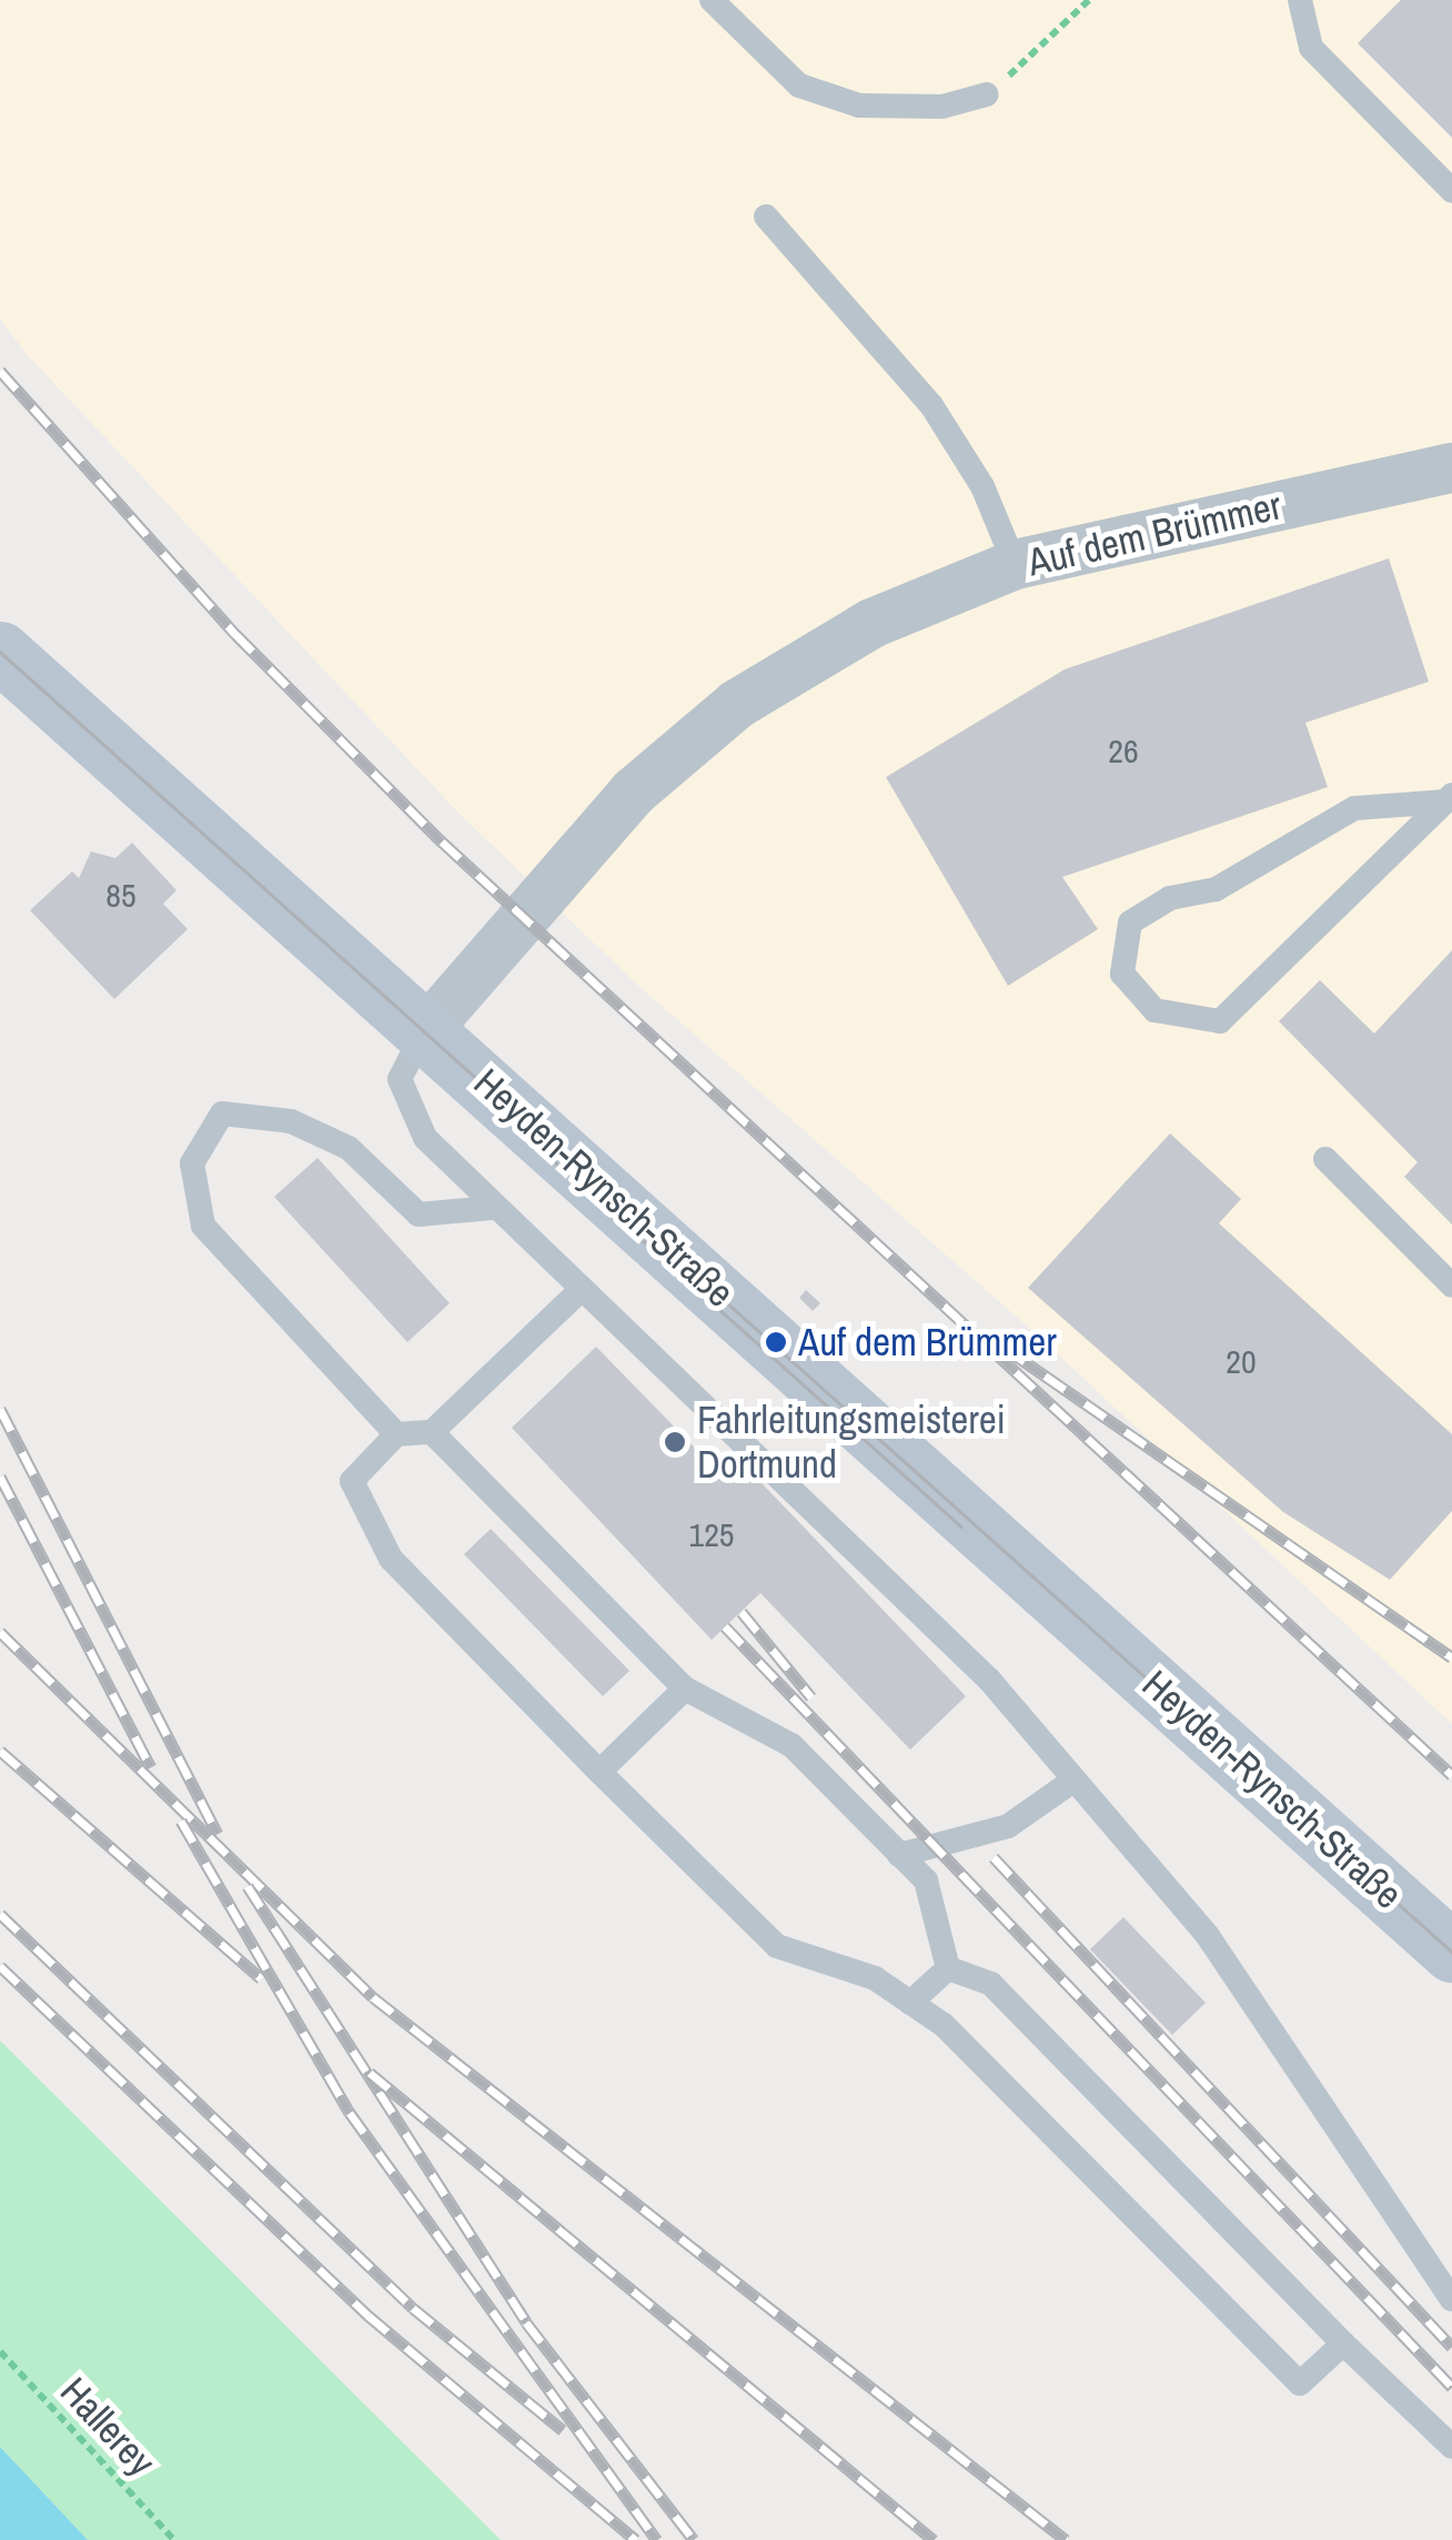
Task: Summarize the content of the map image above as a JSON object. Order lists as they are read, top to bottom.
{
  "streets": {
    "main road": ["Heyden-Rynsch-Straße"],
    "street": ["Auf dem Brümmer"],
    "path": ["Hallerey"]
  },
  "crossings": [
    ["Auf dem Brümmer", "Heyden-Rynsch-Straße"]
  ],
  "places": ["Auf dem Brümmer", "Fahrleitungsmeisterei Dortmund"],
  "house_numbers": [
    "26",
    "85",
    "20",
    "125"
  ]
}
